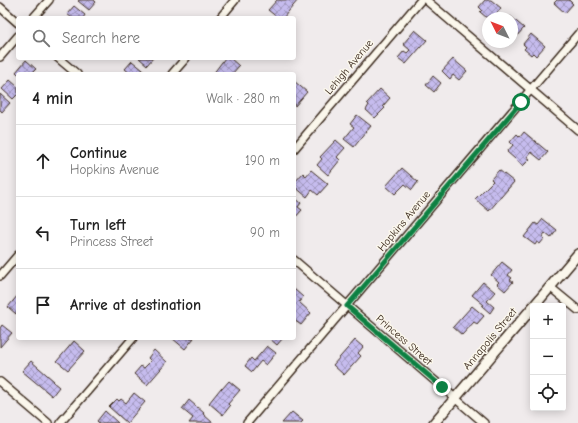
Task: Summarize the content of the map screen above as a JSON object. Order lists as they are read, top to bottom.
{
  "streets": {
    "street": [
      "Lehigh Avenue",
      "Hopkins Avenue",
      "Annapolis Street",
      "Princess Street"
    ]
  },
  "crossings": [
    ["Hopkins Avenue", "Princess Street"],
    ["Annapolis Street", "Princess Street"]
  ],
  "north": "top left",
  "page": {
    "search": "Search here",
    "heading": ["4 min", "Walk · 280 m"],
    "list": [
      ["Continue", "Hopkins Avenue", "190 m"],
      ["Turn left", "Princess Street", "90 m"],
      "Arrive at destination"
    ],
    "map_buttons": ["+", "−"]
  }
}
